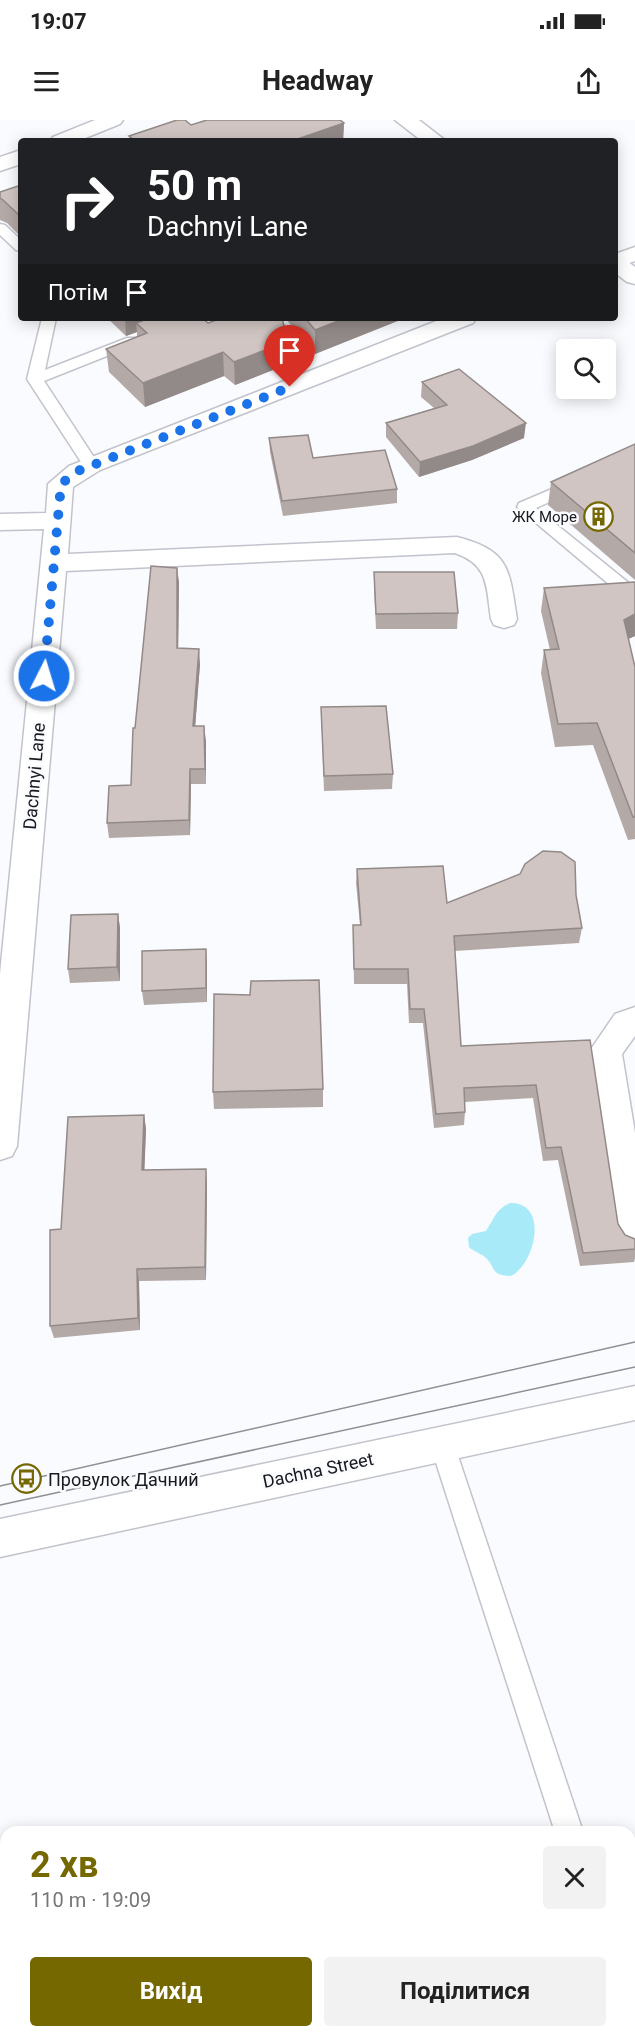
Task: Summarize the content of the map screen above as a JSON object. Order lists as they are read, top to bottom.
{
  "streets": {
    "street": ["Dachnyi Lane", "Dachna Street"]
  },
  "places": {
    "building": ["ЖК Море"],
    "bus stop": ["Провулок Дачний"]
  },
  "page": {
    "status": "19:07",
    "header": "Headway",
    "turn": ["50 m", "Dachnyi Lane"],
    "then": "Потім",
    "heading": ["2 хв", "110 m · 19:09"],
    "buttons": ["Вихід", "Поділитися"]
  }
}
